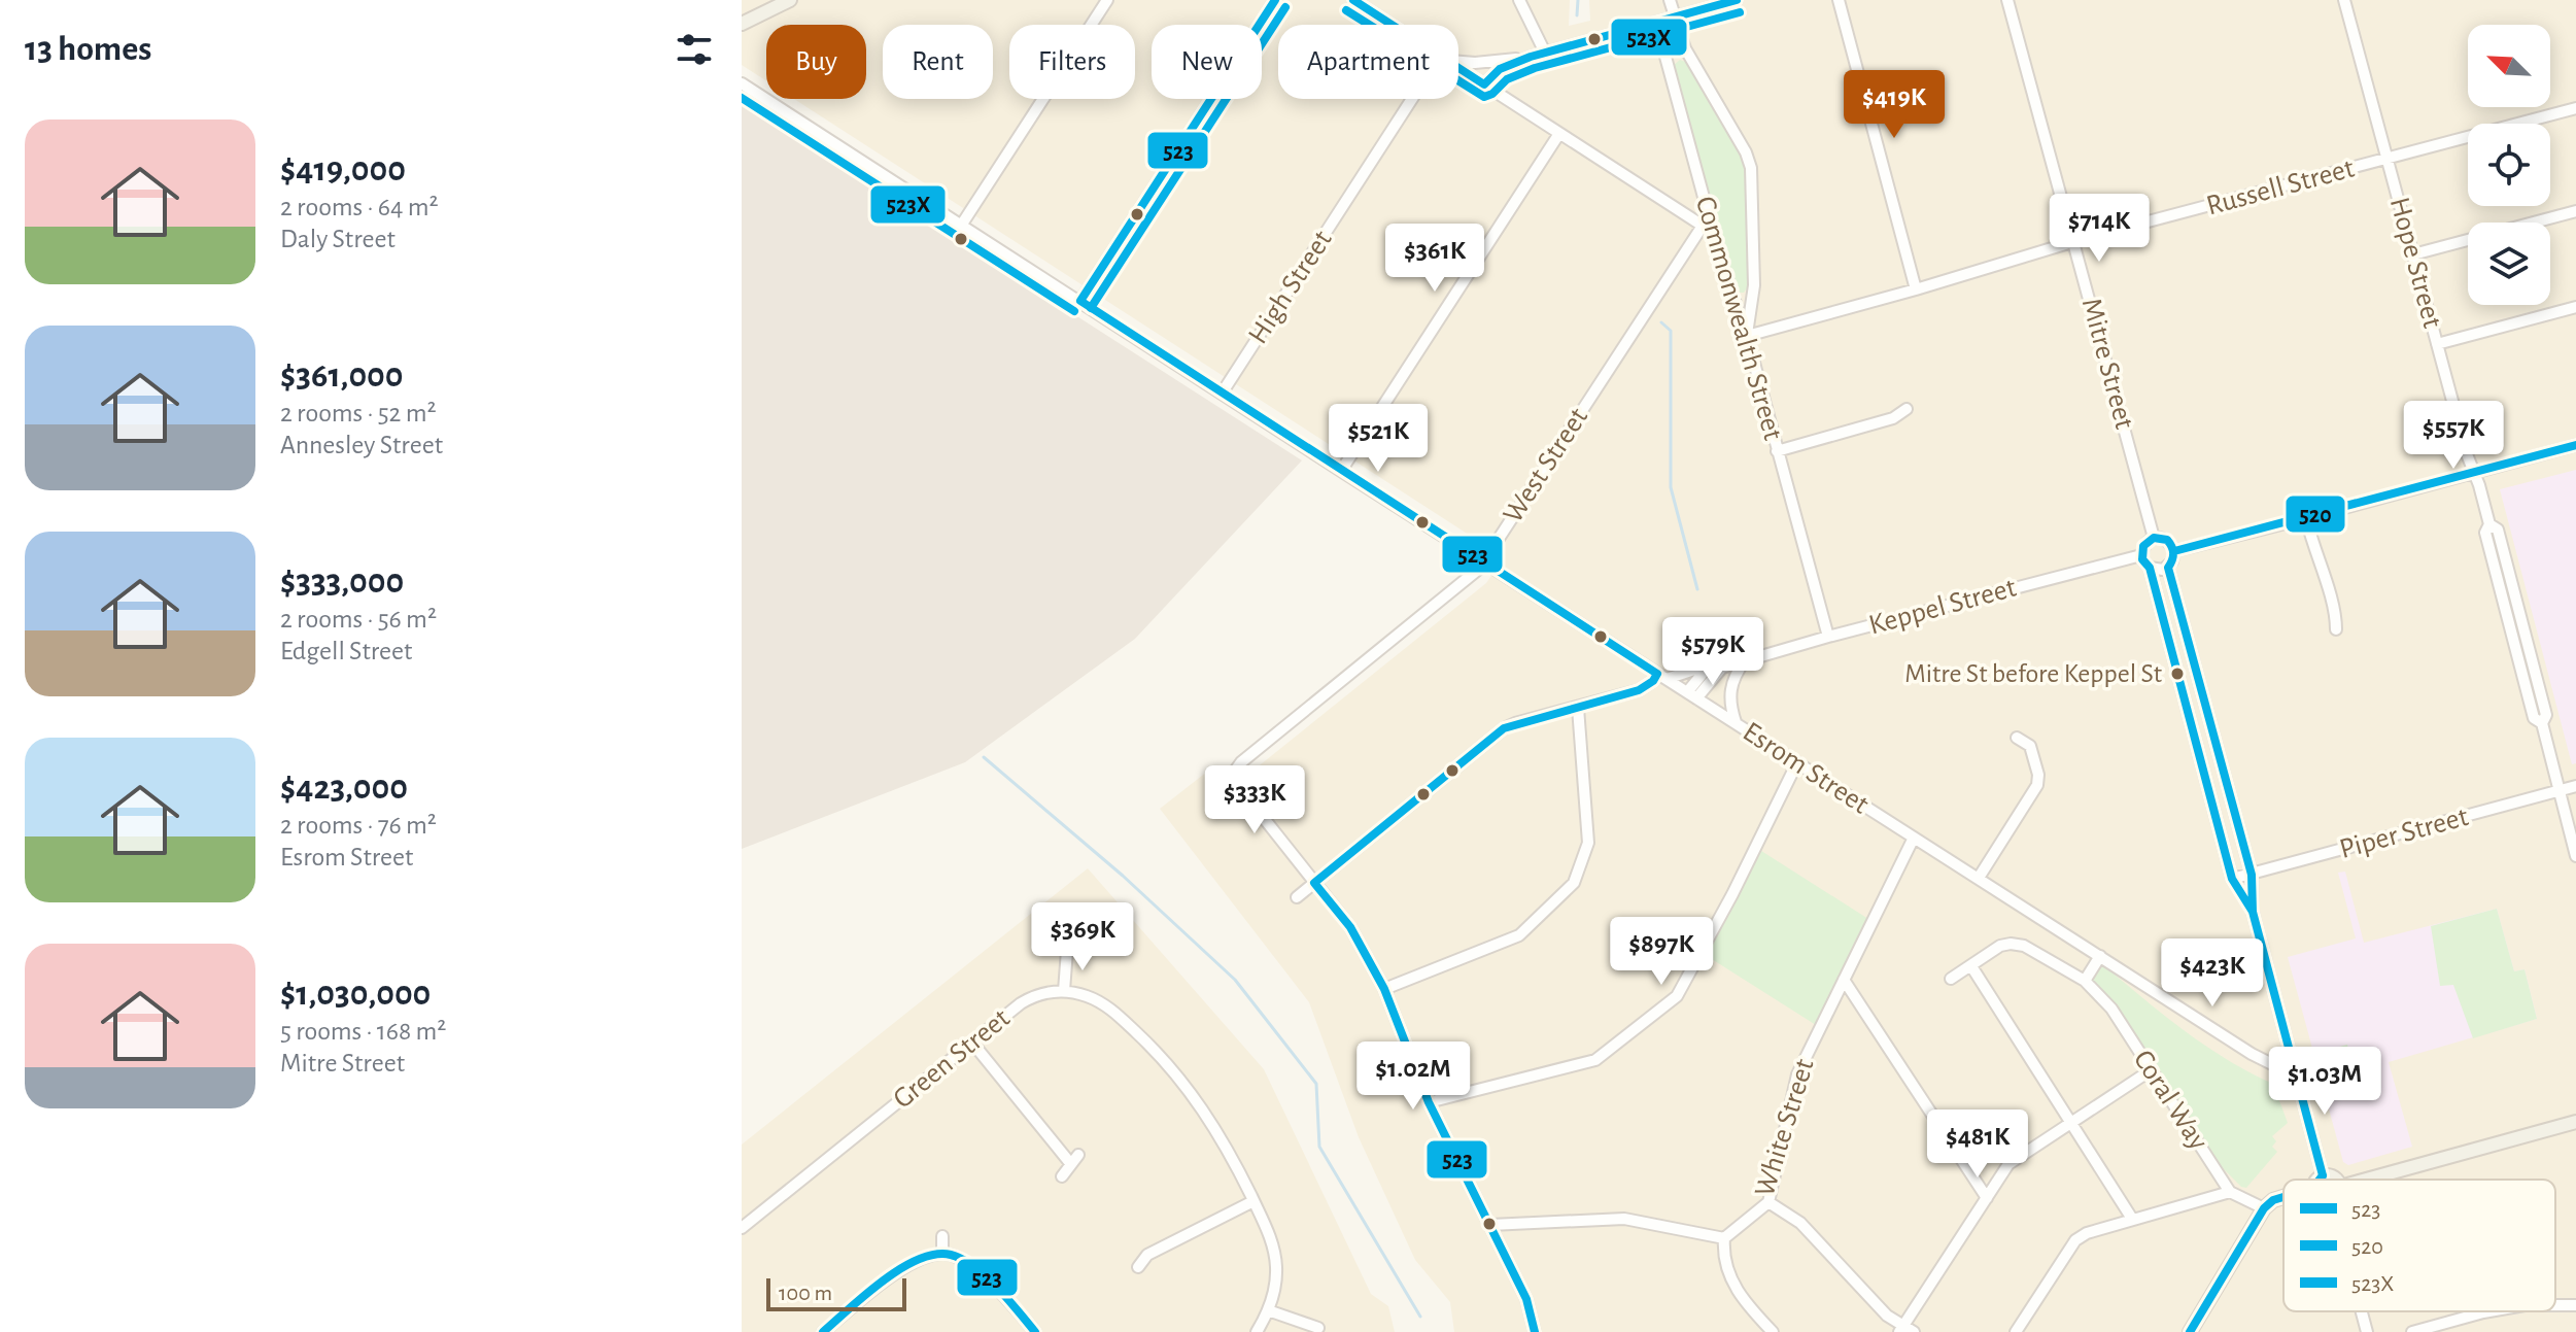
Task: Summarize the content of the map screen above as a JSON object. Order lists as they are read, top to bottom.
{
  "streets": {
    "street": [
      "Russell Street",
      "Hope Street",
      "High Street",
      "Commonwealth Street",
      "Mitre Street",
      "West Street",
      "Keppel Street",
      "Esrom Street",
      "Piper Street",
      "Green Street",
      "Coral Way",
      "White Street"
    ]
  },
  "crossings": [
    ["Russell Street", "Hope Street"],
    ["Russell Street", "Commonwealth Street"],
    ["Russell Street", "Mitre Street"],
    ["Hope Street", "Piper Street"],
    ["High Street", "Esrom Street"],
    ["Commonwealth Street", "West Street"],
    ["Commonwealth Street", "Keppel Street"],
    ["Mitre Street", "Keppel Street"],
    ["West Street", "Keppel Street"],
    ["West Street", "Esrom Street"],
    ["Keppel Street", "Esrom Street"],
    ["Esrom Street", "White Street"]
  ],
  "places": ["Mitre St before Keppel St"],
  "lines": ["transit line 523", "transit line 523X", "transit line 520"],
  "legend": ["523", "520", "523X"],
  "scale_bar": "100 m",
  "north": "top left",
  "page": {
    "heading": "13 homes",
    "chip": [
      "Buy",
      "Rent",
      "Filters",
      "New",
      "Apartment"
    ],
    "price": [
      "$419K",
      "$714K",
      "$361K",
      "$557K",
      "$521K",
      "$579K",
      "$333K",
      "$369K",
      "$897K",
      "$423K",
      "$1.02M",
      "$1.03M",
      "$481K"
    ],
    "list": [
      {
        "name": "$419,000",
        "note": "2 rooms · 64 m² · Daly Street"
      },
      {
        "name": "$361,000",
        "note": "2 rooms · 52 m² · Annesley Street"
      },
      {
        "name": "$333,000",
        "note": "2 rooms · 56 m² · Edgell Street"
      },
      {
        "name": "$423,000",
        "note": "2 rooms · 76 m² · Esrom Street"
      },
      {
        "name": "$1,030,000",
        "note": "5 rooms · 168 m² · Mitre Street"
      }
    ],
    "scale": "100 m"
  }
}
